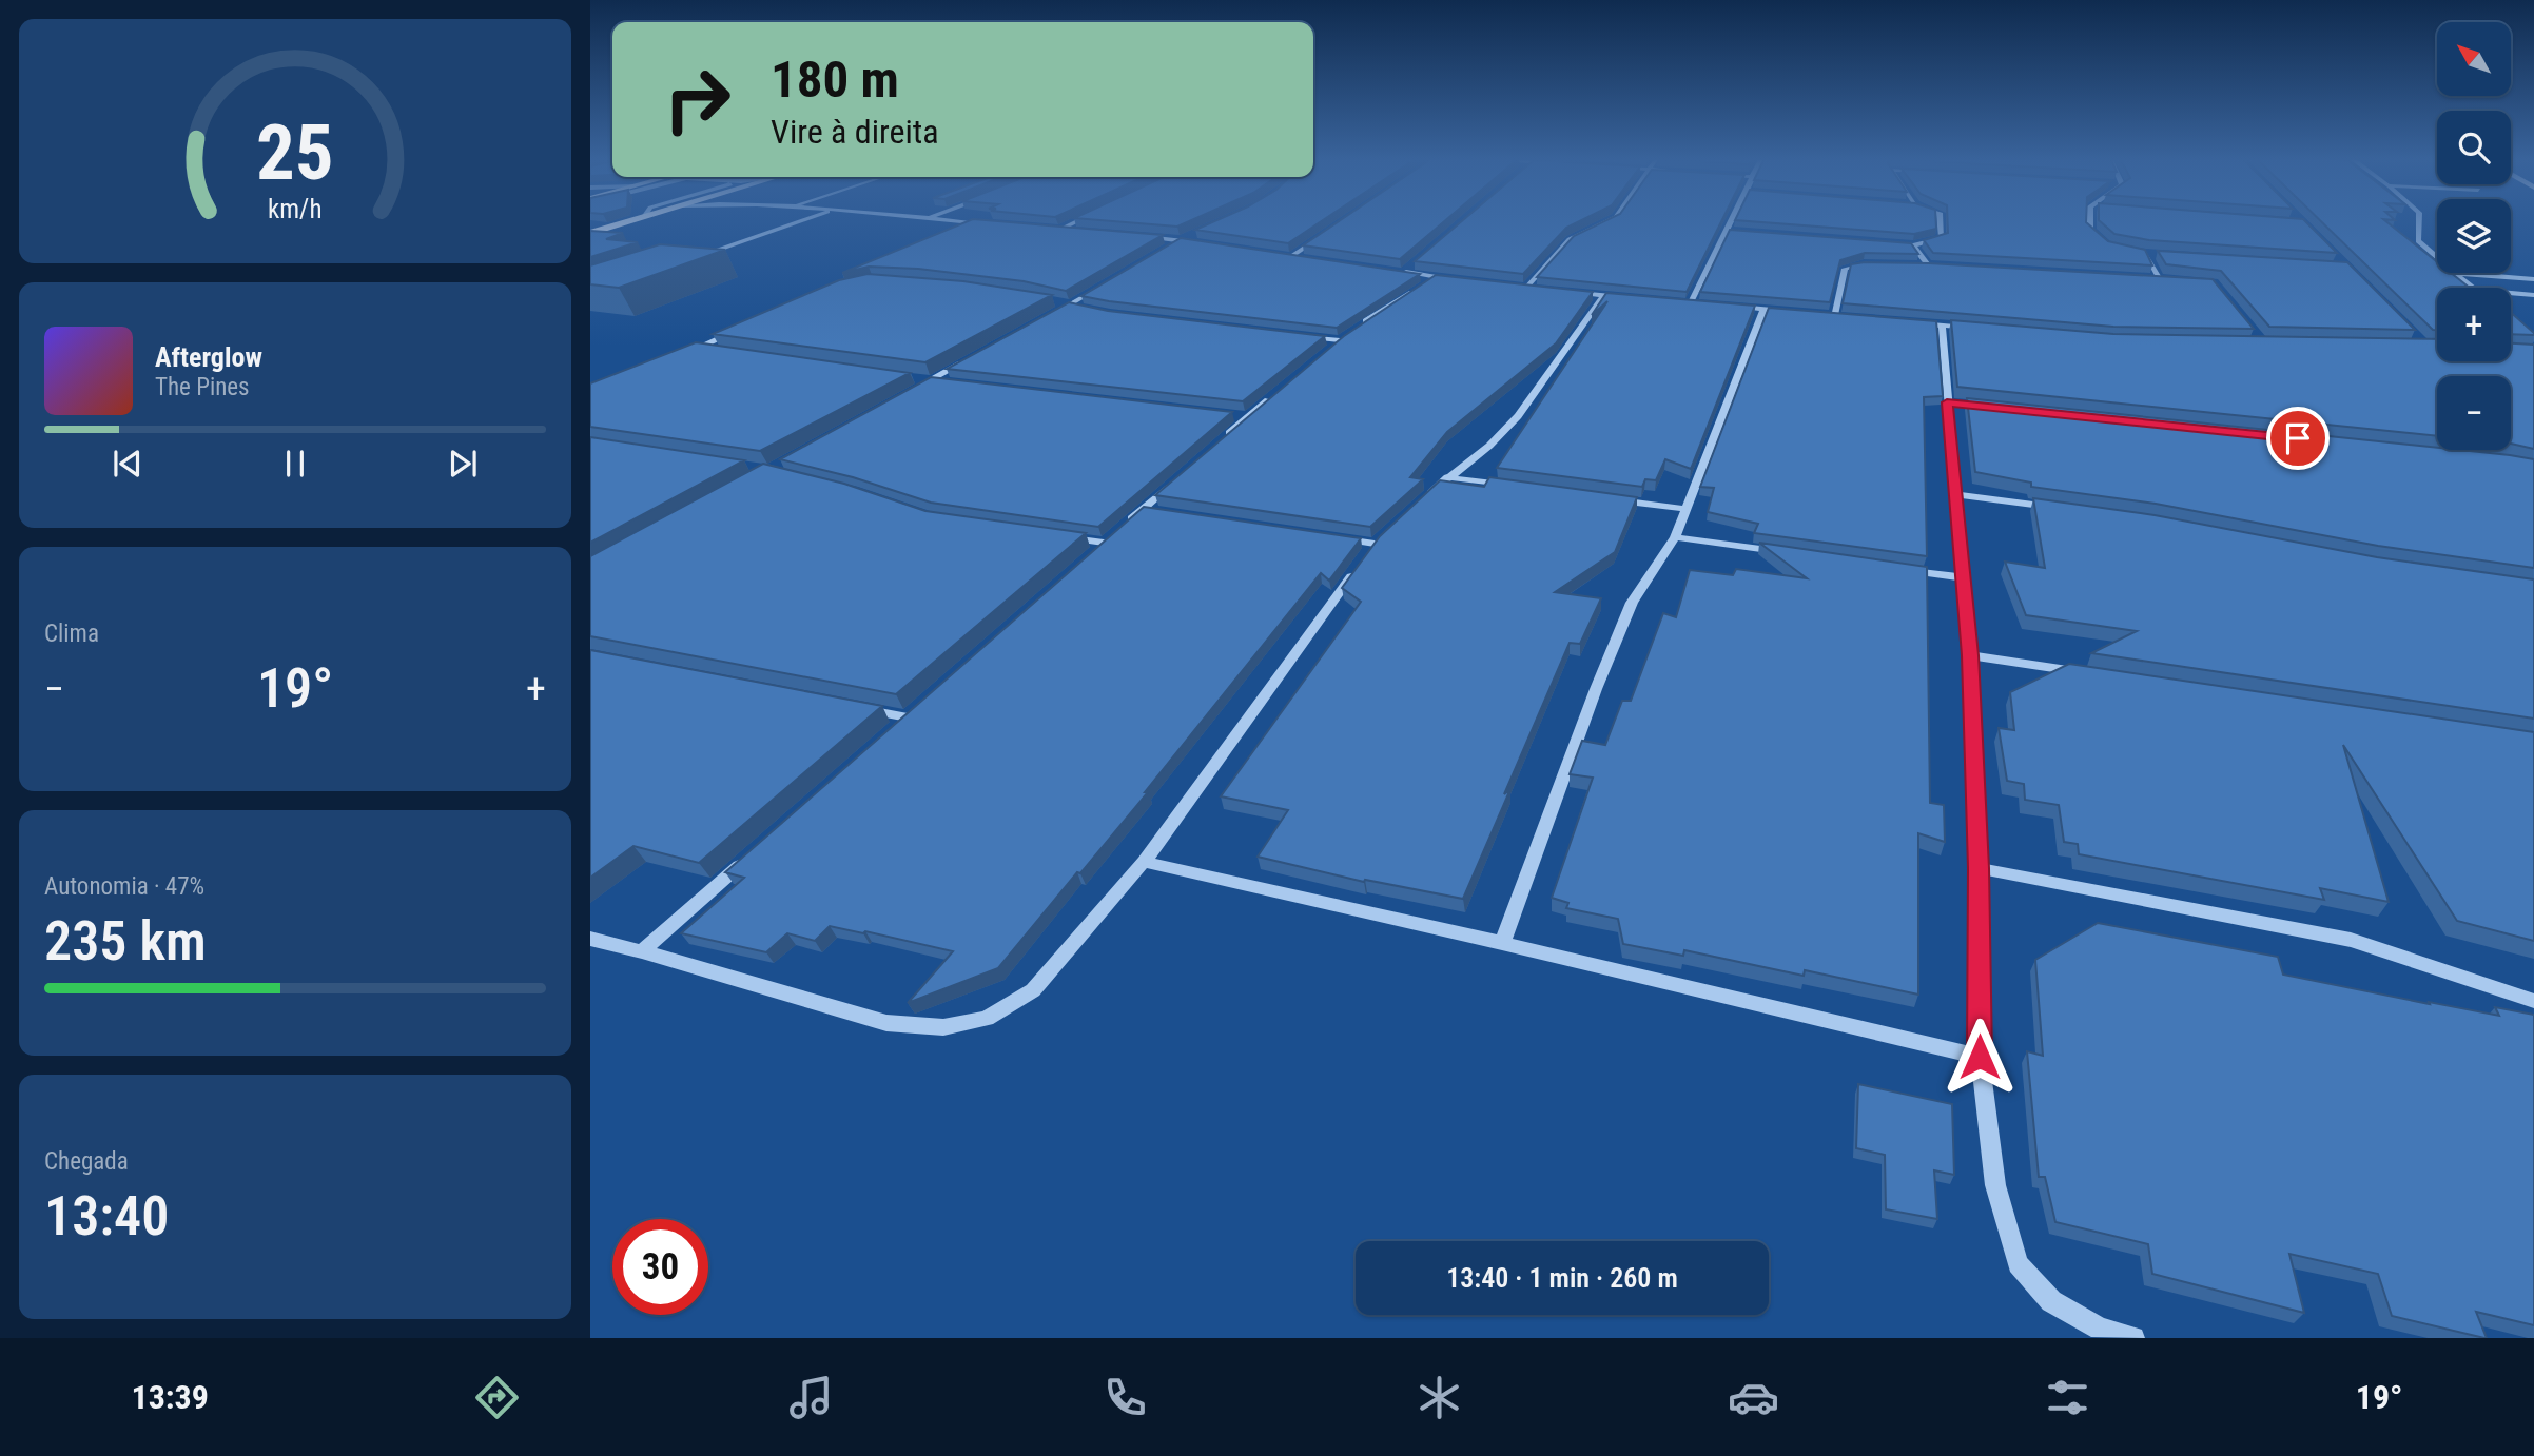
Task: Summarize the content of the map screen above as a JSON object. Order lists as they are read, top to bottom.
{
  "north": "top left",
  "page": {
    "map_buttons": ["+", "−"],
    "turn": ["180 m", "Vire à direita"],
    "song": ["Afterglow", "The Pines"],
    "tile": [
      "Clima",
      ["Autonomia · 47%", "235 km"],
      ["Chegada", "13:40"]
    ],
    "heat": ["−", "19°", "+"],
    "limit": "30",
    "trip": "13:40 · 1 min · 260 m",
    "tabs": ["13:39", "19°"],
    "gauge": ["25", "km/h"]
  }
}
